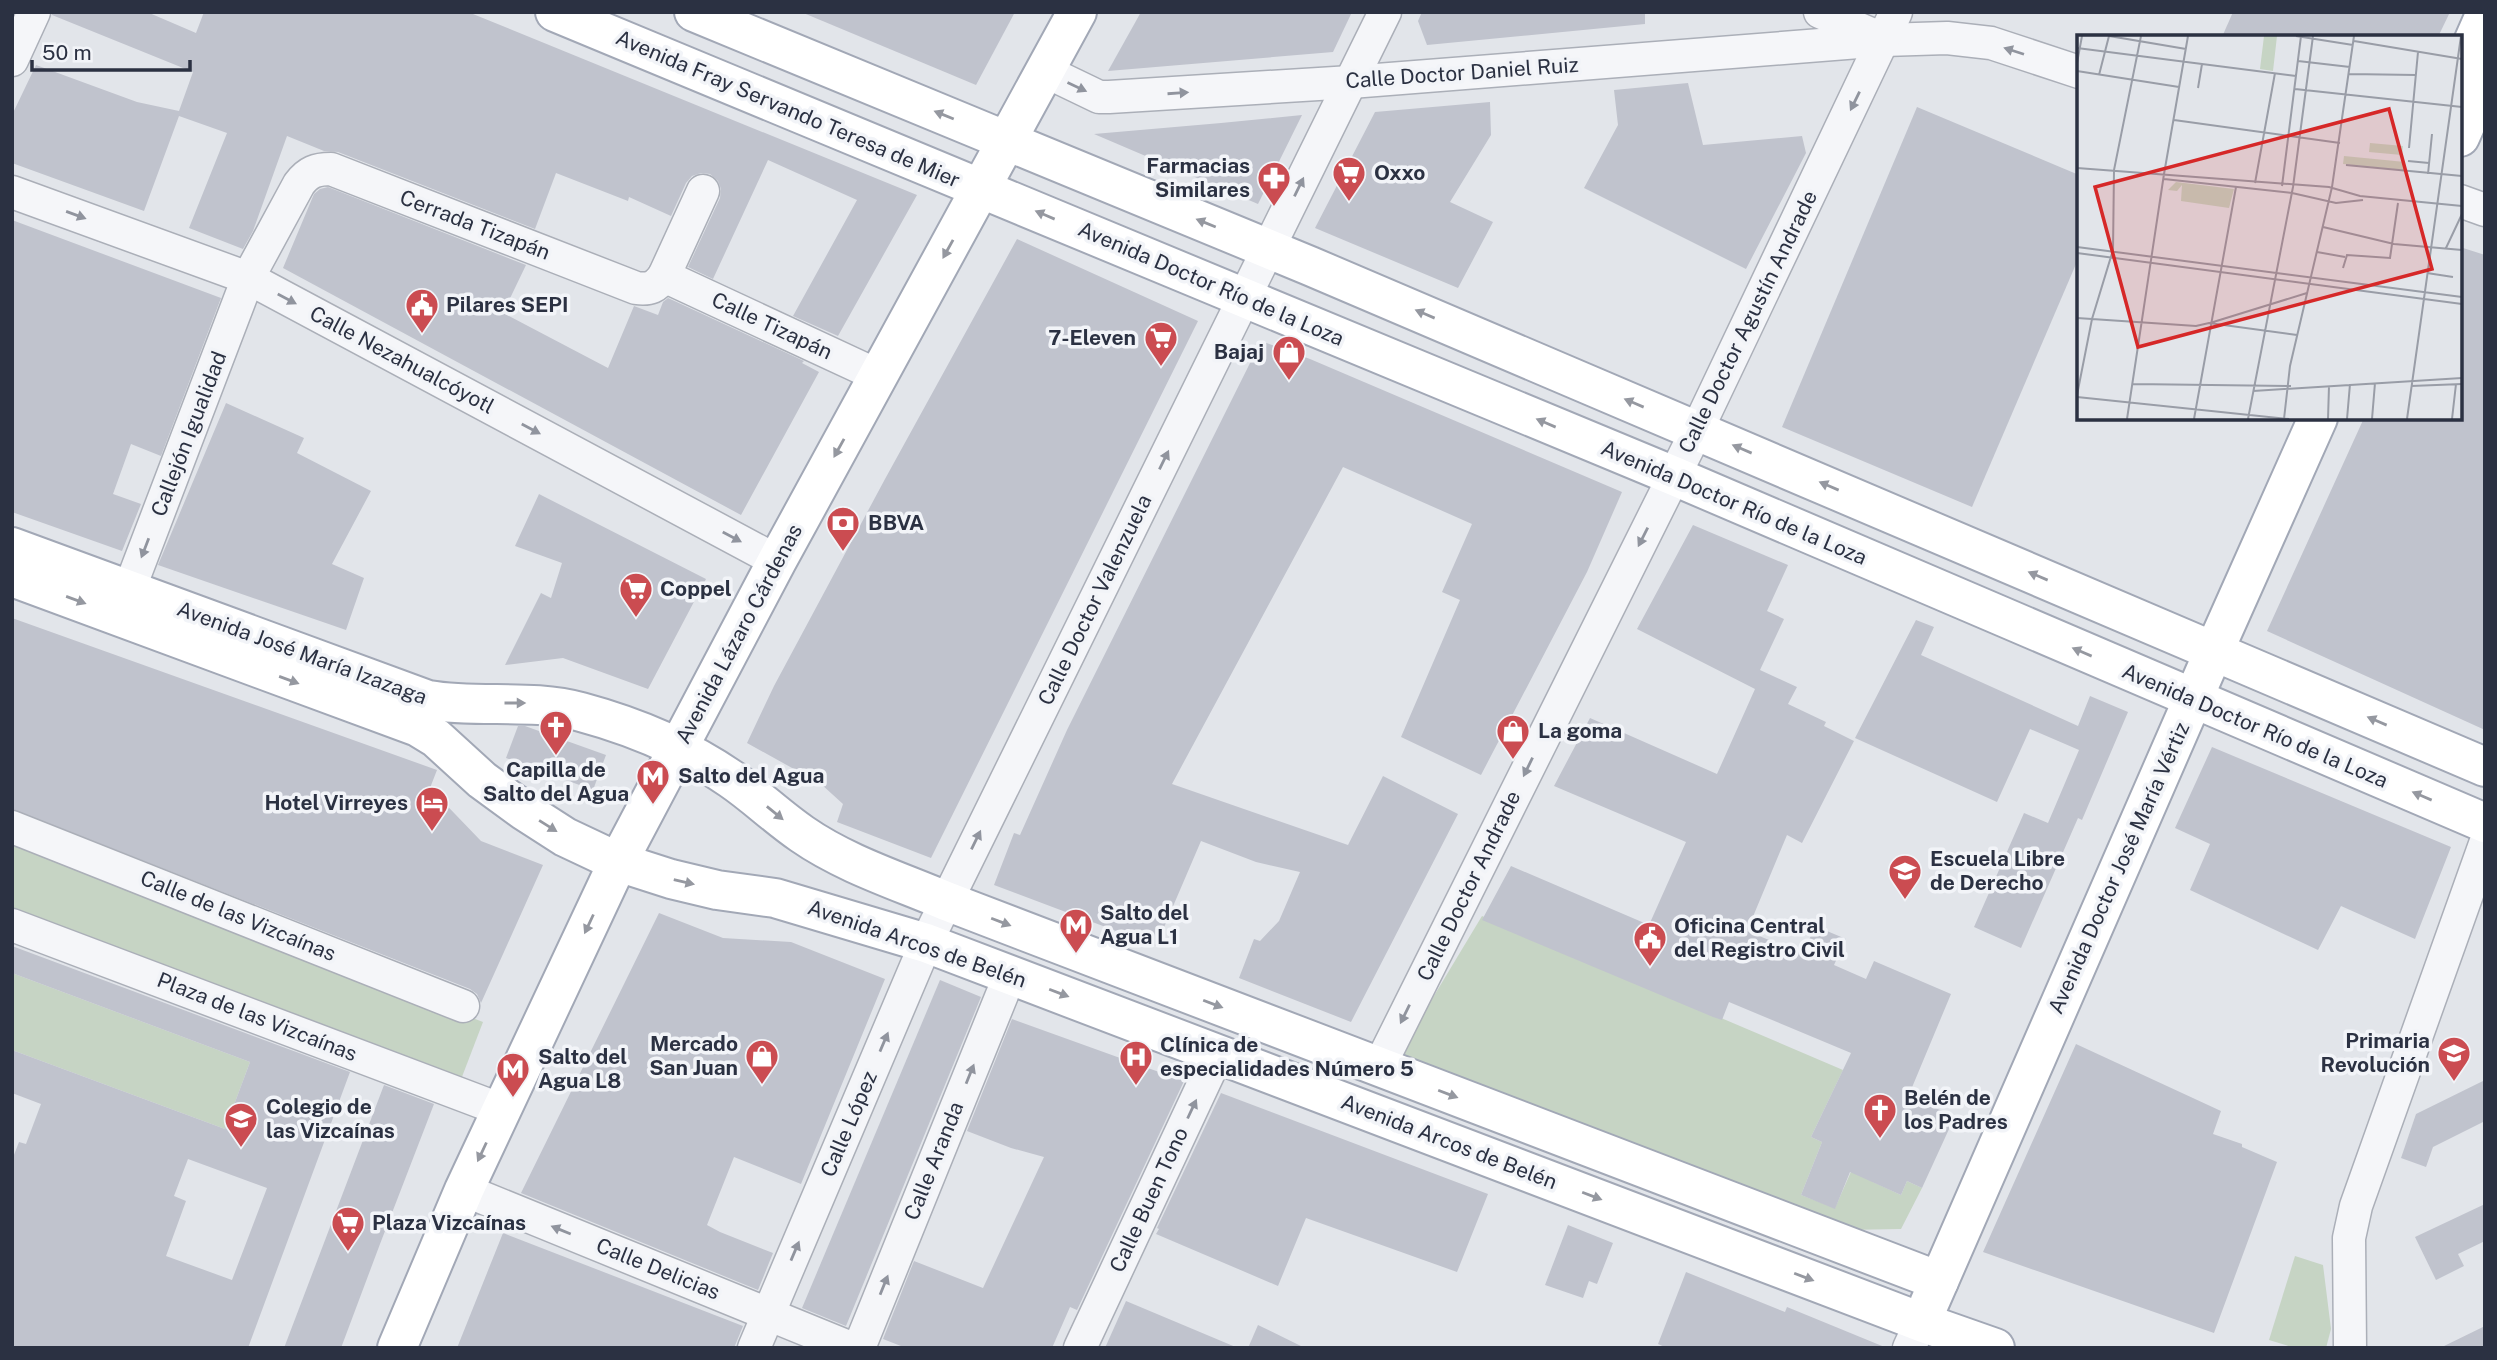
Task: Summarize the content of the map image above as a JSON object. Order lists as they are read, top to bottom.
{
  "streets": {
    "main road": [
      "Avenida Fray Servando Teresa de Mier",
      "Avenida Doctor Río de la Loza",
      "Avenida Lázaro Cárdenas",
      "Avenida José María Izazaga",
      "Avenida Doctor José María Vértiz",
      "Avenida Arcos de Belén"
    ],
    "street": [
      "Calle Doctor Daniel Ruiz",
      "Cerrada Tizapán",
      "Calle Doctor Agustín Andrade",
      "Calle Tizapán",
      "Calle Nezahualcóyotl",
      "Callejón Igualidad",
      "Calle Doctor Valenzuela",
      "Calle Doctor Andrade",
      "Calle de las Vizcaínas",
      "Plaza de las Vizcaínas",
      "Calle López",
      "Calle Aranda",
      "Calle Buen Tono",
      "Calle Delicias"
    ]
  },
  "crossings": [
    ["Calle Doctor Daniel Ruiz", "Calle Doctor Agustín Andrade"],
    ["Calle Doctor Daniel Ruiz", "Calle Doctor Valenzuela"],
    ["Calle Doctor Daniel Ruiz", "Avenida Lázaro Cárdenas"],
    ["Avenida Fray Servando Teresa de Mier", "Avenida Doctor Río de la Loza"],
    ["Avenida Fray Servando Teresa de Mier", "Avenida Lázaro Cárdenas"],
    ["Cerrada Tizapán", "Calle Tizapán"],
    ["Cerrada Tizapán", "Calle Nezahualcóyotl"],
    ["Cerrada Tizapán", "Callejón Igualidad"],
    ["Avenida Doctor Río de la Loza", "Calle Doctor Agustín Andrade"],
    ["Avenida Doctor Río de la Loza", "Calle Doctor Valenzuela"],
    ["Avenida Doctor Río de la Loza", "Avenida Lázaro Cárdenas"],
    ["Avenida Doctor Río de la Loza", "Avenida Doctor José María Vértiz"],
    ["Calle Doctor Agustín Andrade", "Calle Doctor Andrade"],
    ["Calle Tizapán", "Avenida Lázaro Cárdenas"],
    ["Calle Nezahualcóyotl", "Callejón Igualidad"],
    ["Calle Nezahualcóyotl", "Avenida Lázaro Cárdenas"],
    ["Callejón Igualidad", "Avenida José María Izazaga"],
    ["Calle Doctor Valenzuela", "Calle López"],
    ["Avenida Lázaro Cárdenas", "Avenida José María Izazaga"],
    ["Avenida Lázaro Cárdenas", "Avenida Arcos de Belén"],
    ["Avenida Lázaro Cárdenas", "Plaza de las Vizcaínas"],
    ["Avenida Lázaro Cárdenas", "Calle Delicias"],
    ["Avenida José María Izazaga", "Avenida Arcos de Belén"],
    ["Avenida Doctor José María Vértiz", "Avenida Arcos de Belén"],
    ["Avenida Arcos de Belén", "Calle López"],
    ["Avenida Arcos de Belén", "Calle Aranda"],
    ["Avenida Arcos de Belén", "Calle Buen Tono"],
    ["Calle López", "Calle Delicias"]
  ],
  "one_way": [
    "Calle Doctor Agustín Andrade",
    "Calle Nezahualcóyotl",
    "Callejón Igualidad",
    "Calle Doctor Valenzuela",
    "Avenida Lázaro Cárdenas",
    "Avenida José María Izazaga",
    "Calle Doctor Andrade",
    "Calle López",
    "Calle Aranda",
    "Calle Buen Tono",
    "Calle Delicias"
  ],
  "places": {
    "supermarket": [
      "Oxxo",
      "7-Eleven",
      "Coppel",
      "Plaza Vizcaínas"
    ],
    "pharmacy": ["Farmacias Similares"],
    "public building": ["Pilares SEPI", "Oficina Central del Registro Civil"],
    "shop": ["Bajaj", "La goma", "Mercado San Juan"],
    "bank": ["BBVA"],
    "church": ["Capilla de Salto del Agua", "Belén de los Padres"],
    "metro station": ["Salto del Agua", "Salto del Agua L1", "Salto del Agua L8"],
    "hotel": ["Hotel Virreyes"],
    "school or university": ["Escuela Libre de Derecho", "Primaria Revolución", "Colegio de las Vizcaínas"],
    "hospital": ["Clínica de especialidades Número 5"]
  },
  "scale_bar": "50 m"
}
